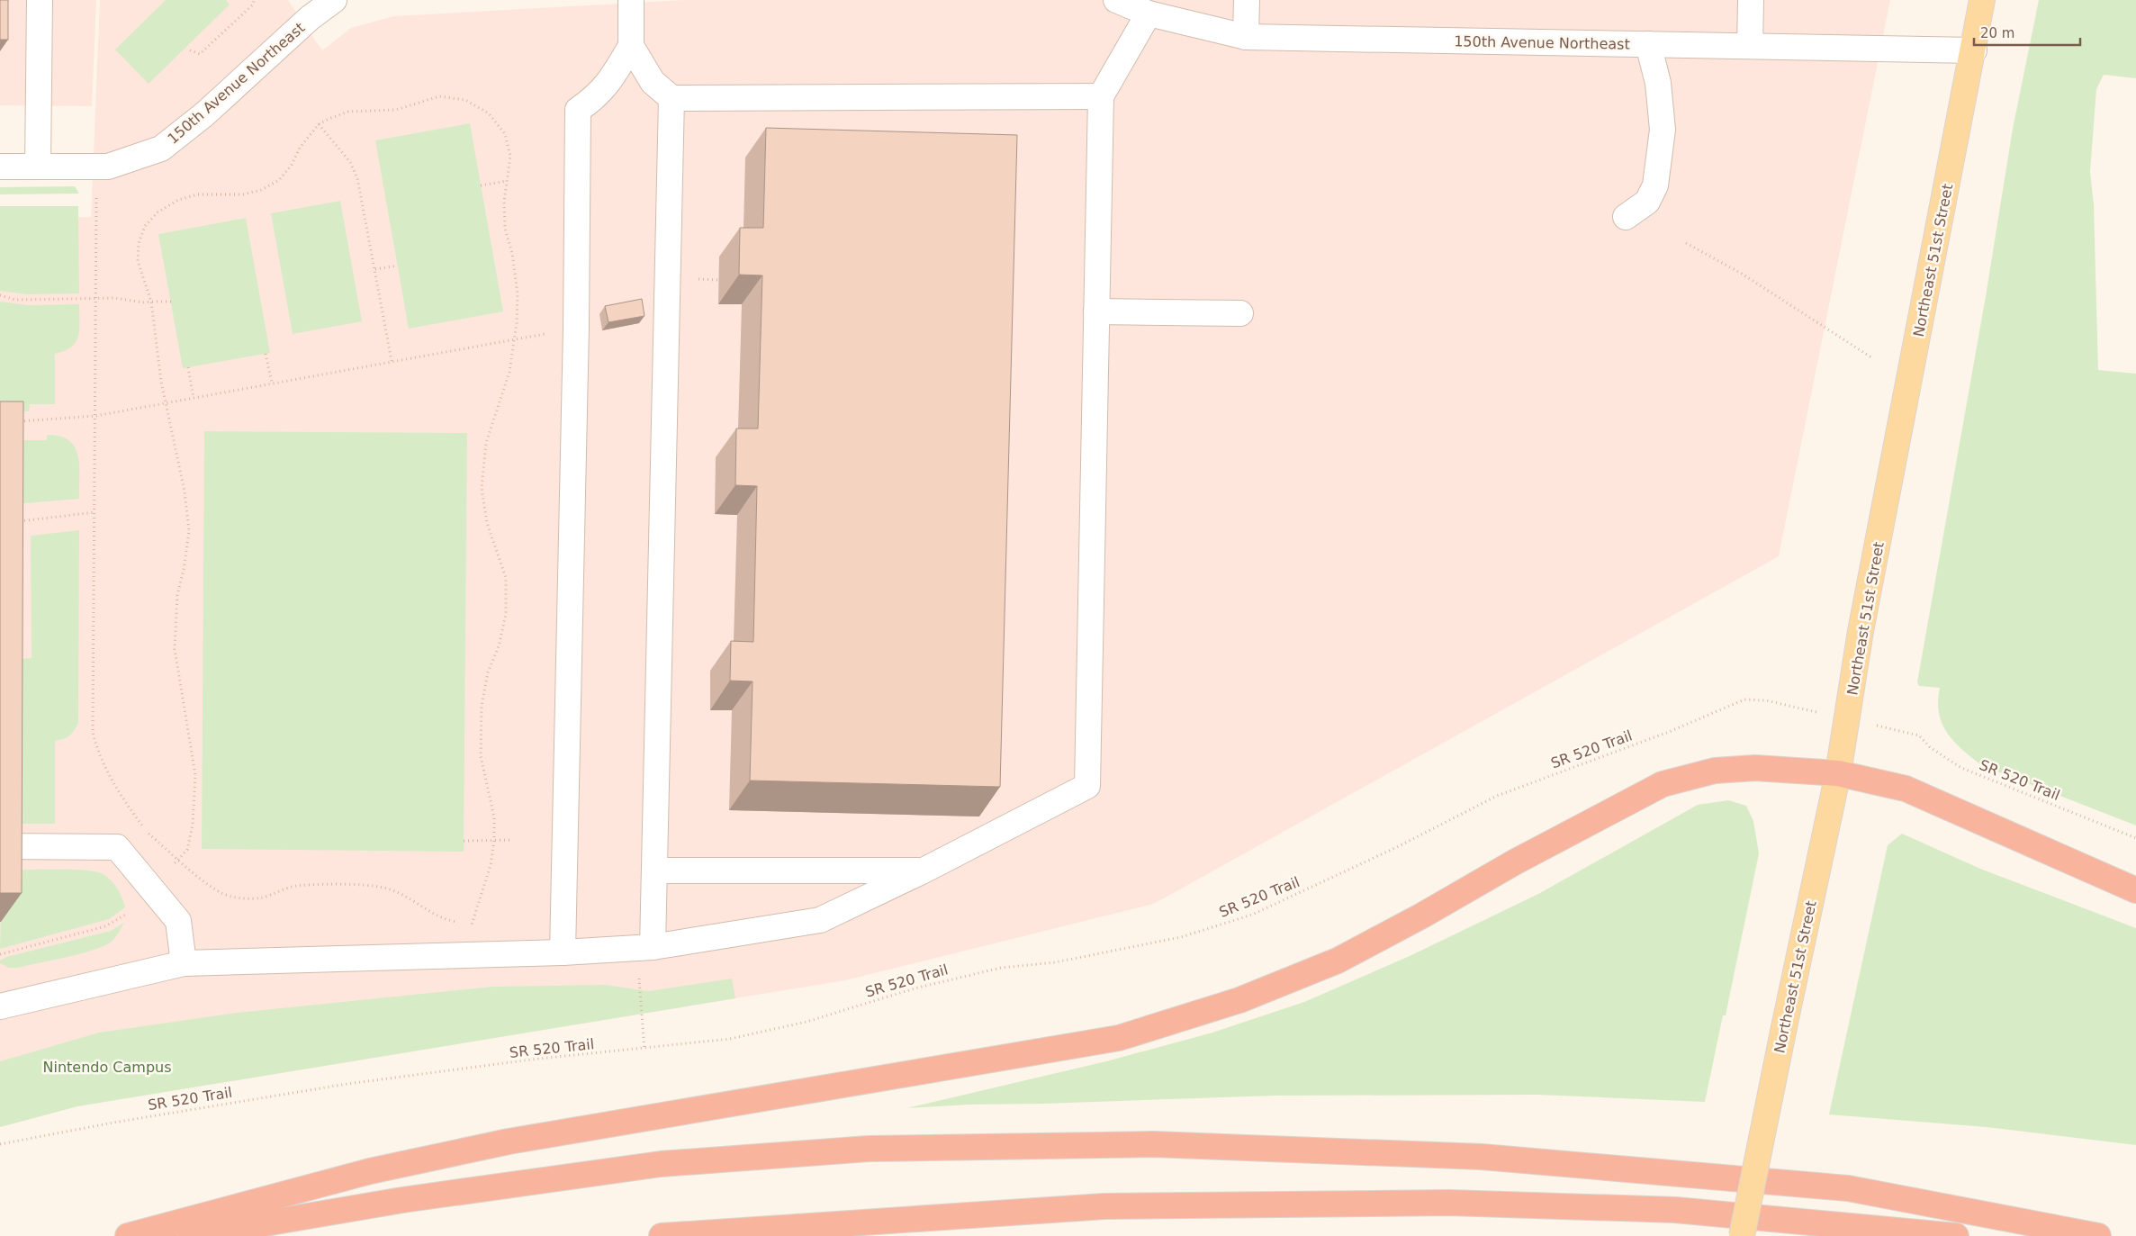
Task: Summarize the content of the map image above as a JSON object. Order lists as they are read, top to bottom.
{
  "streets": {
    "main road": ["Northeast 51st Street"],
    "street": ["150th Avenue Northeast"],
    "path": ["SR 520 Trail"]
  },
  "crossings": [
    ["150th Avenue Northeast", "Northeast 51st Street"]
  ],
  "parks": ["Nintendo Campus"],
  "scale_bar": "20 m"
}
